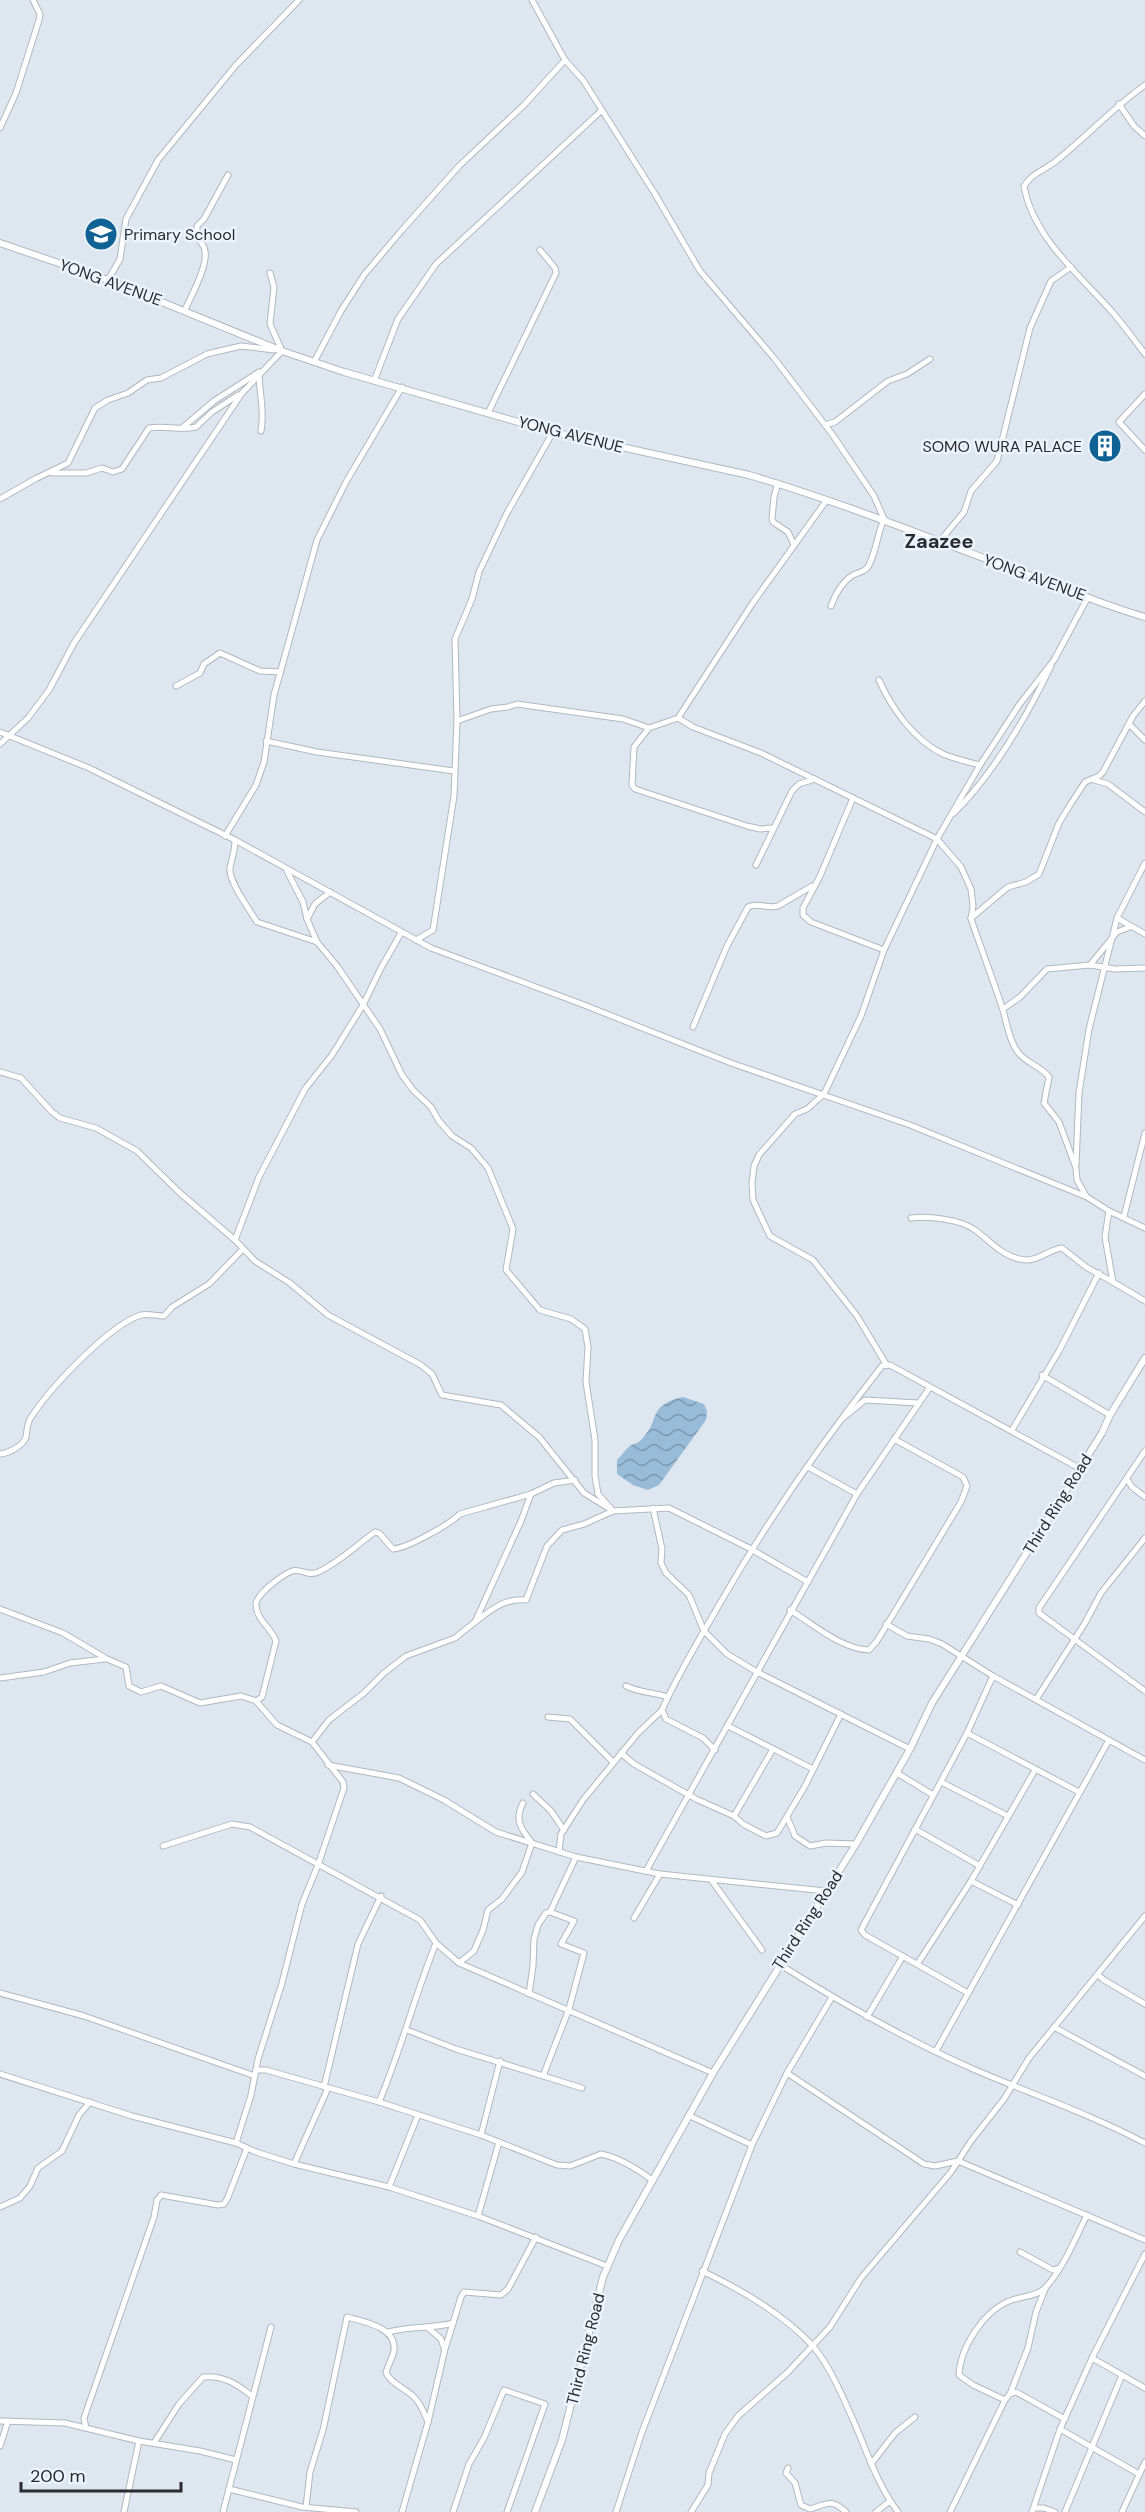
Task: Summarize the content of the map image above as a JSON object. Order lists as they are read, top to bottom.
{
  "streets": {
    "street": ["YONG AVENUE", "Third Ring Road"]
  },
  "districts": ["Zaazee"],
  "places": {
    "school or university": ["Primary School"],
    "building": ["SOMO WURA PALACE"]
  },
  "scale_bar": "200 m"
}
